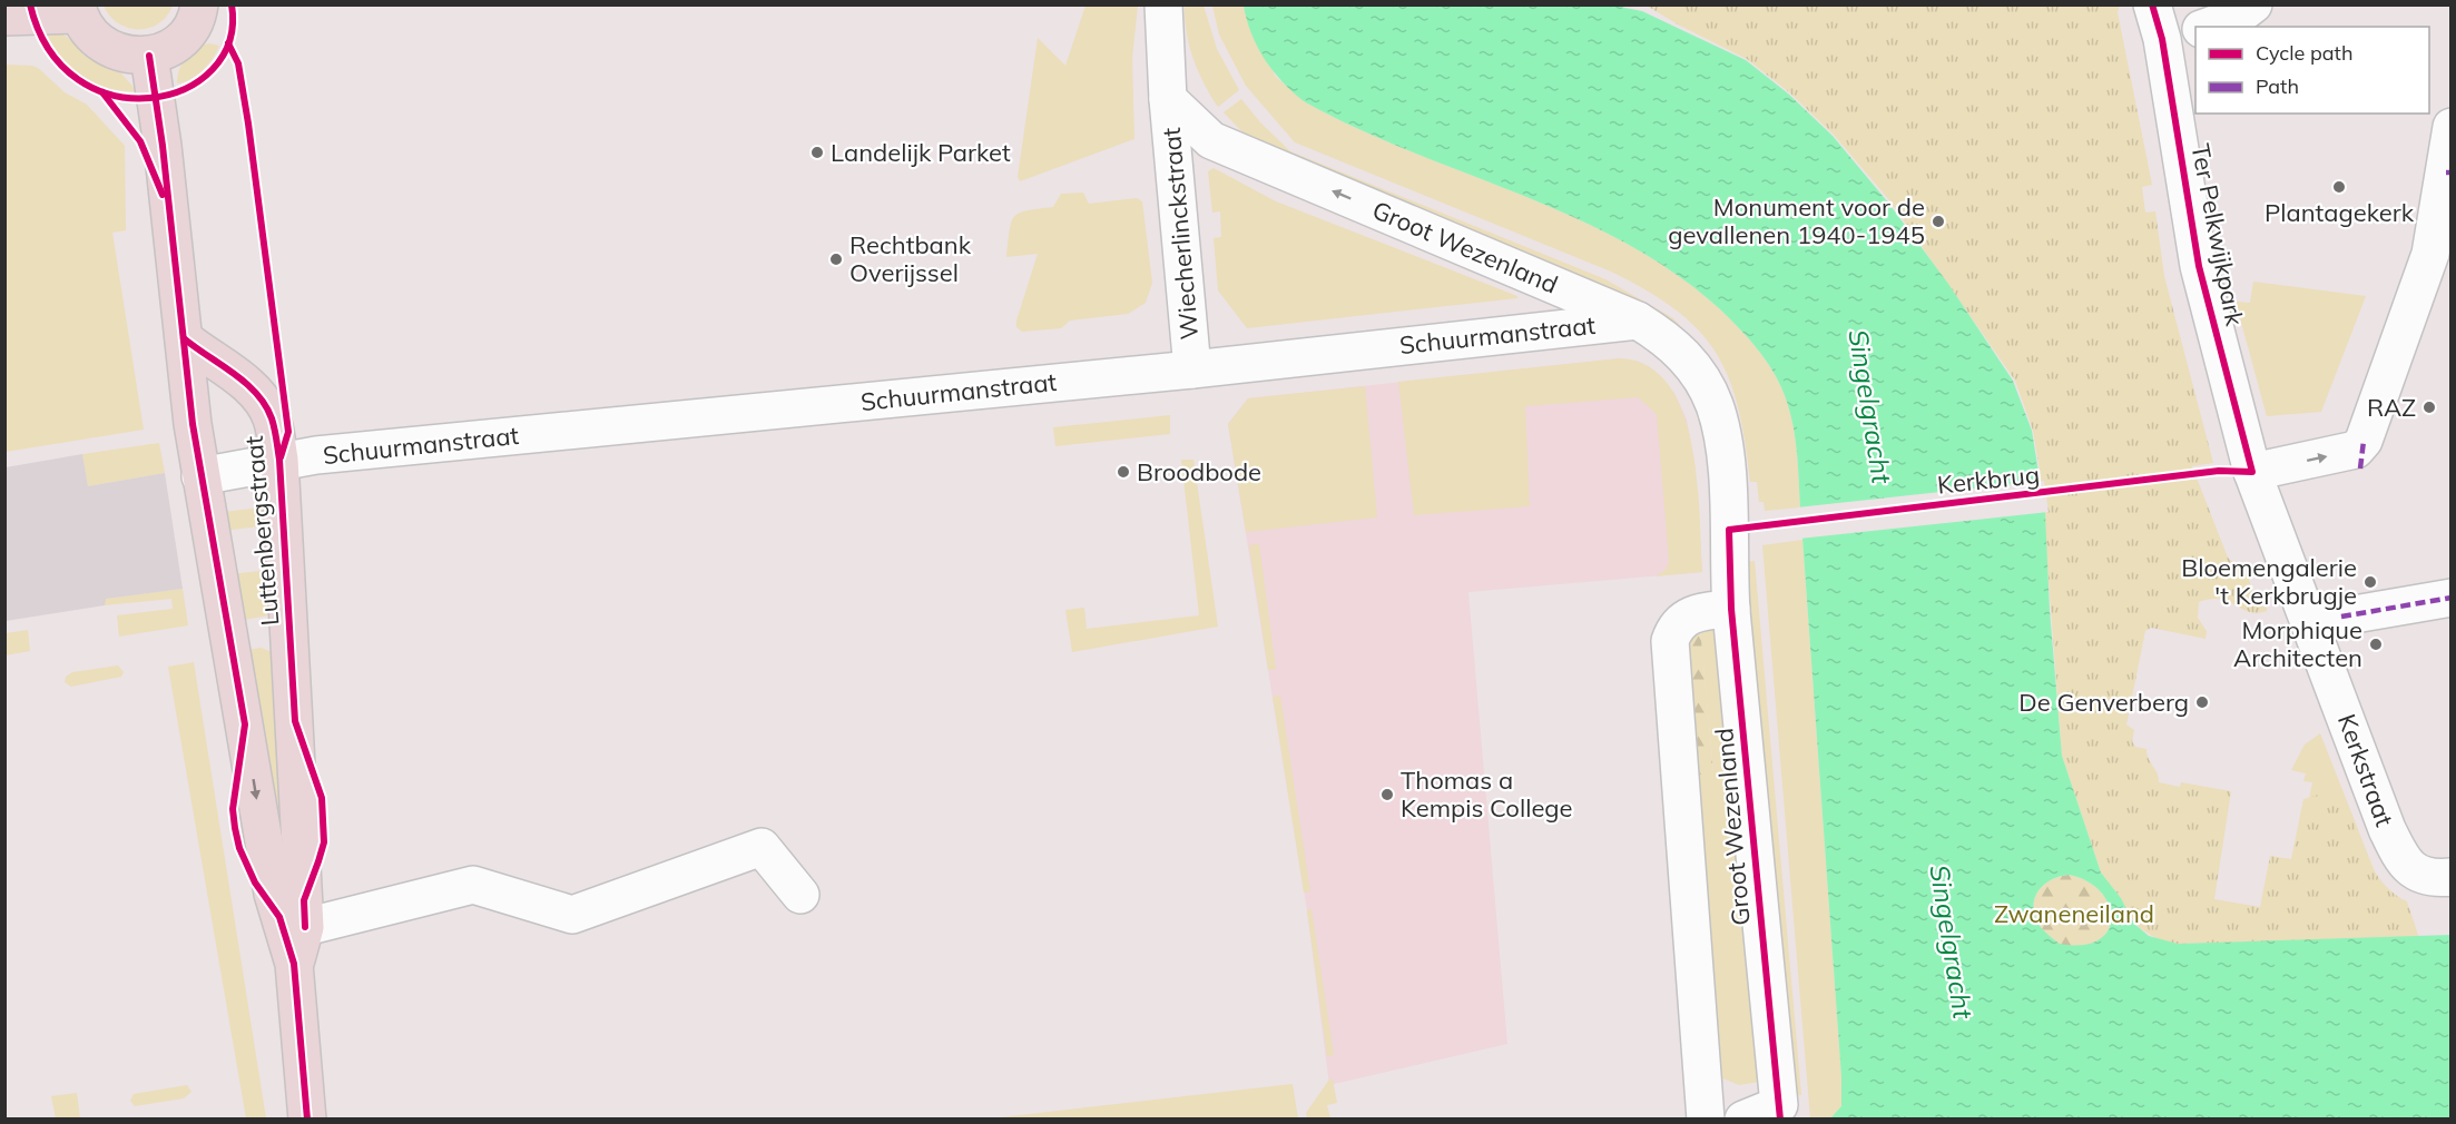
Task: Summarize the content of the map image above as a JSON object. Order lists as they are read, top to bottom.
{
  "streets": {
    "main road": ["Luttenbergstraat"],
    "street": [
      "Wiecherlinckstraat",
      "Ter Pelkwijkpark",
      "Groot Wezenland",
      "Schuurmanstraat",
      "Kerkstraat"
    ],
    "cycle path": ["Kerkbrug"]
  },
  "crossings": [
    ["Wiecherlinckstraat", "Groot Wezenland"],
    ["Wiecherlinckstraat", "Schuurmanstraat"],
    ["Ter Pelkwijkpark", "Kerkstraat"],
    ["Groot Wezenland", "Schuurmanstraat"],
    ["Schuurmanstraat", "Luttenbergstraat"]
  ],
  "water": ["Singelgracht"],
  "parks": ["Zwaneneiland"],
  "places": [
    "Landelijk Parket",
    "Plantagekerk",
    "Monument voor de gevallenen 1940-1945",
    "Rechtbank Overijssel",
    "RAZ",
    "Broodbode",
    "Bloemengalerie 't Kerkbrugje",
    "Morphique Architecten",
    "De Genverberg",
    "Thomas a Kempis College"
  ],
  "legend": ["Cycle path", "Path"]
}
